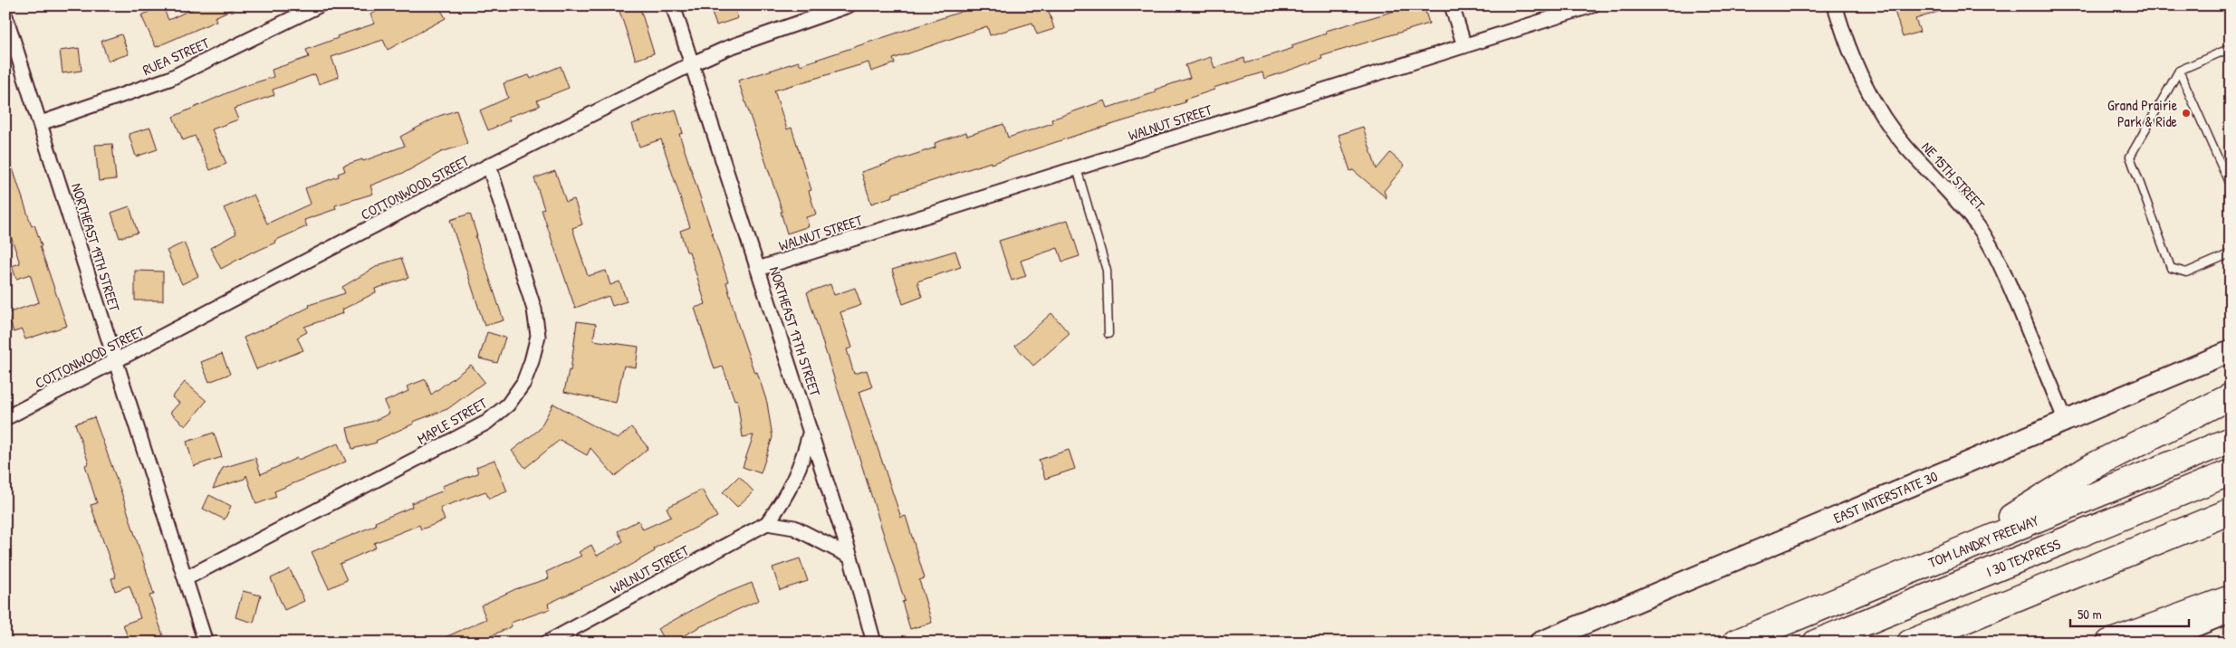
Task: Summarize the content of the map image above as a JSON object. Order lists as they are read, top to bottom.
{
  "streets": {
    "highway": ["TOM LANDRY FREEWAY", "I 30 TEXPRESS"],
    "main road": ["EAST INTERSTATE 30"],
    "street": [
      "RUEA STREET",
      "WALNUT STREET",
      "NE 15TH STREET",
      "COTTONWOOD STREET",
      "NORTHEAST 19TH STREET",
      "NORTHEAST 17TH STREET",
      "MAPLE STREET"
    ]
  },
  "crossings": [
    ["RUEA STREET", "NORTHEAST 19TH STREET"],
    ["WALNUT STREET", "NORTHEAST 17TH STREET"],
    ["NE 15TH STREET", "EAST INTERSTATE 30"],
    ["COTTONWOOD STREET", "NORTHEAST 19TH STREET"],
    ["COTTONWOOD STREET", "NORTHEAST 17TH STREET"],
    ["COTTONWOOD STREET", "MAPLE STREET"],
    ["NORTHEAST 19TH STREET", "MAPLE STREET"]
  ],
  "places": ["Grand Prairie Park & Ride"],
  "scale_bar": "50 m"
}
